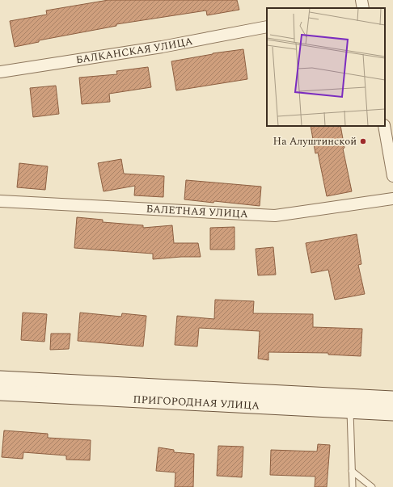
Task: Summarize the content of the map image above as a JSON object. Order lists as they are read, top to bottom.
{
  "streets": {
    "street": ["БАЛКАНСКАЯ УЛИЦА", "БАЛЕТНАЯ УЛИЦА", "ПРИГОРОДНАЯ УЛИЦА"]
  },
  "places": ["На Алуштинской"]
}
